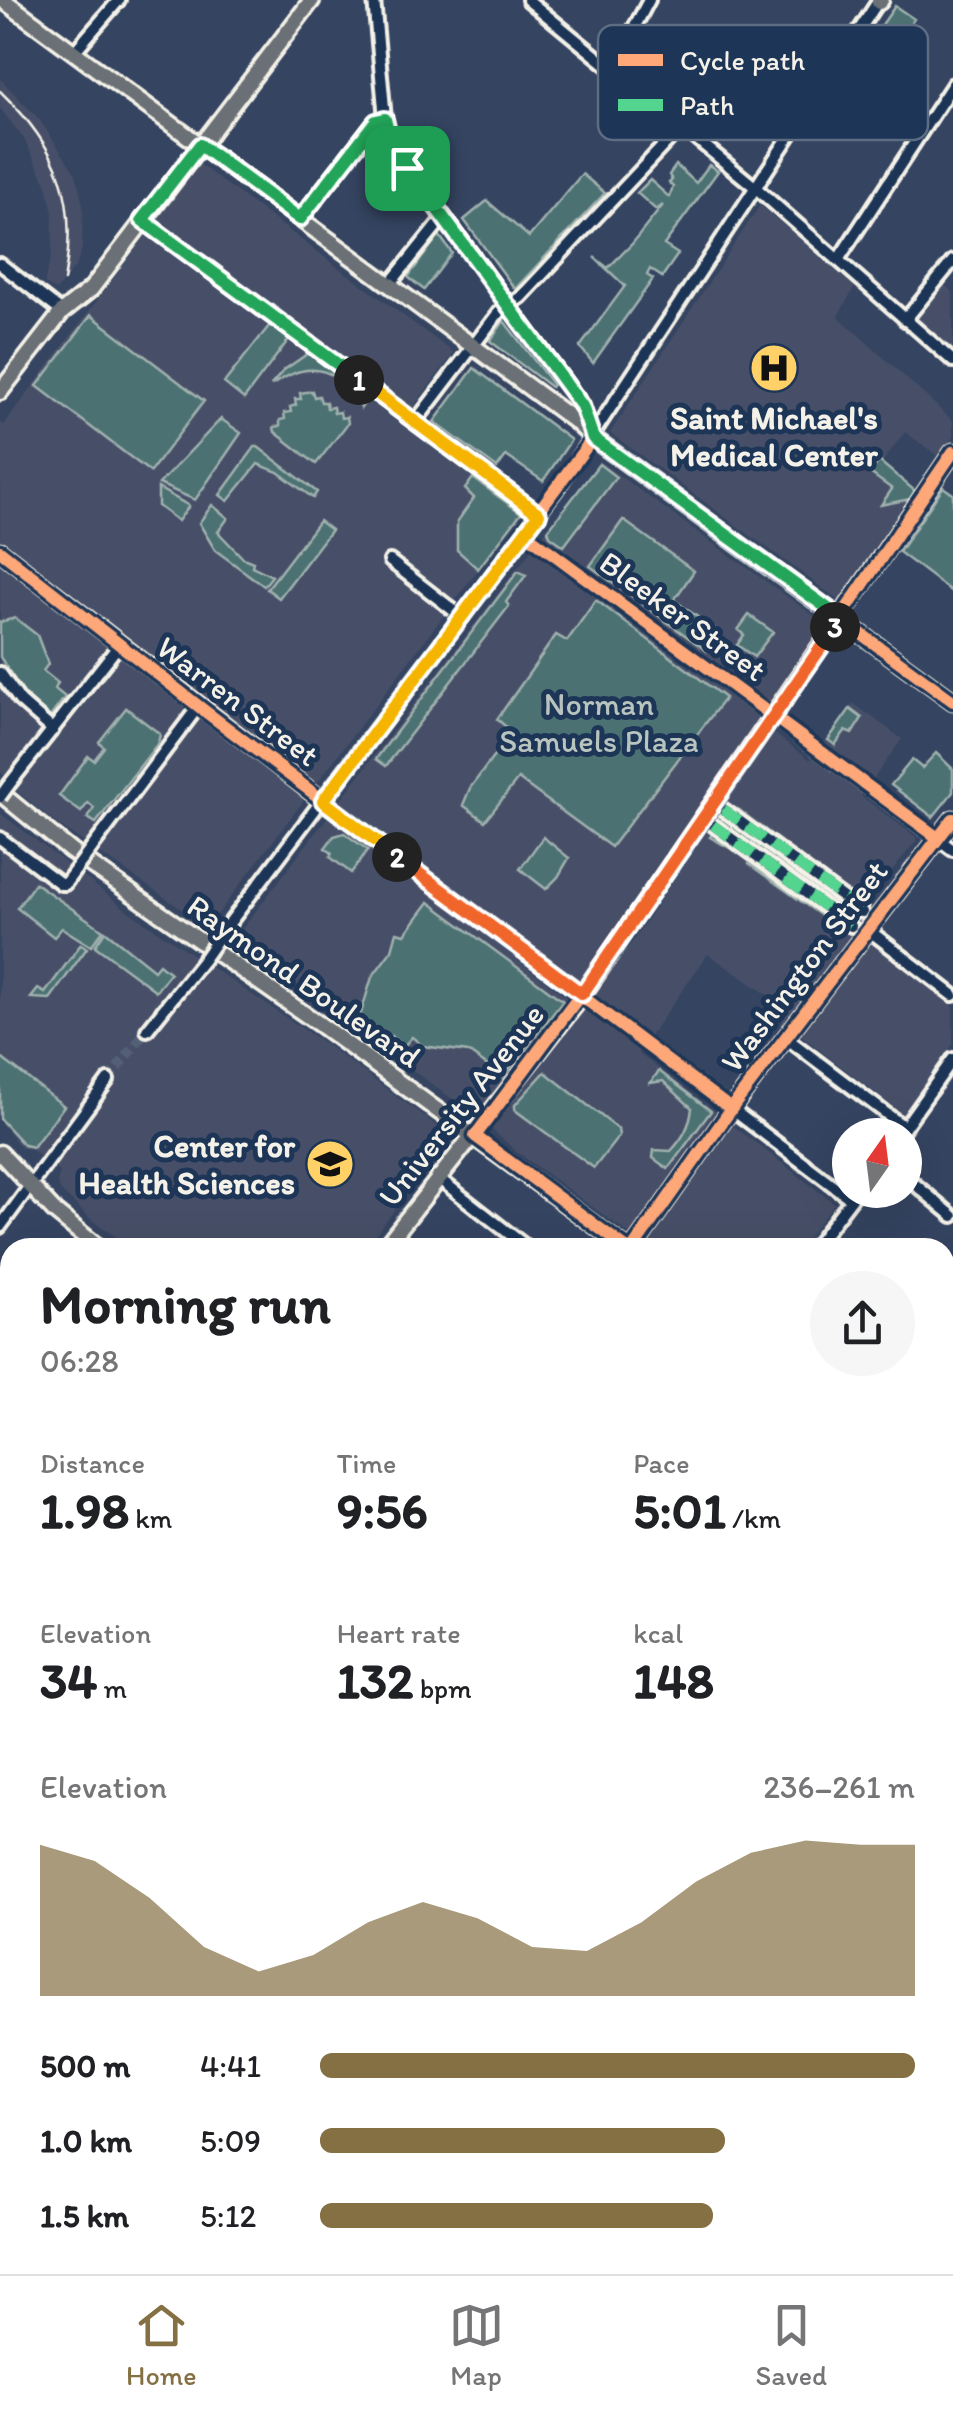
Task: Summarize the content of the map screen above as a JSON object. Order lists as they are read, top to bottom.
{
  "streets": {
    "main road": [
      "Warren Street",
      "Washington Street",
      "Raymond Boulevard",
      "University Avenue"
    ],
    "street": ["Bleeker Street"]
  },
  "crossings": [
    ["Bleeker Street", "Washington Street"],
    ["Bleeker Street", "University Avenue"],
    ["Warren Street", "Washington Street"],
    ["Warren Street", "University Avenue"],
    ["Raymond Boulevard", "University Avenue"]
  ],
  "parks": ["Norman Samuels Plaza"],
  "places": {
    "hospital": ["Saint Michael's Medical Center"],
    "school or university": ["Center for Health Sciences"]
  },
  "legend": ["Cycle path", "Path"],
  "north": "top",
  "page": {
    "pins": ["1", "3", "2"],
    "heading": ["Morning run", "06:28"],
    "stats": [
      ["Distance", "1.98 km"],
      ["Time", "9:56"],
      ["Pace", "5:01 /km"],
      ["Elevation", "34 m"],
      ["Heart rate", "132 bpm"],
      ["kcal", "148"]
    ],
    "chart": ["Elevation", "236–261 m"],
    "list": [
      {
        "name": "500 m",
        "note": "4:41"
      },
      {
        "name": "1.0 km",
        "note": "5:09"
      },
      {
        "name": "1.5 km",
        "note": "5:12"
      }
    ],
    "tabs": ["Home", "Map", "Saved"]
  }
}
